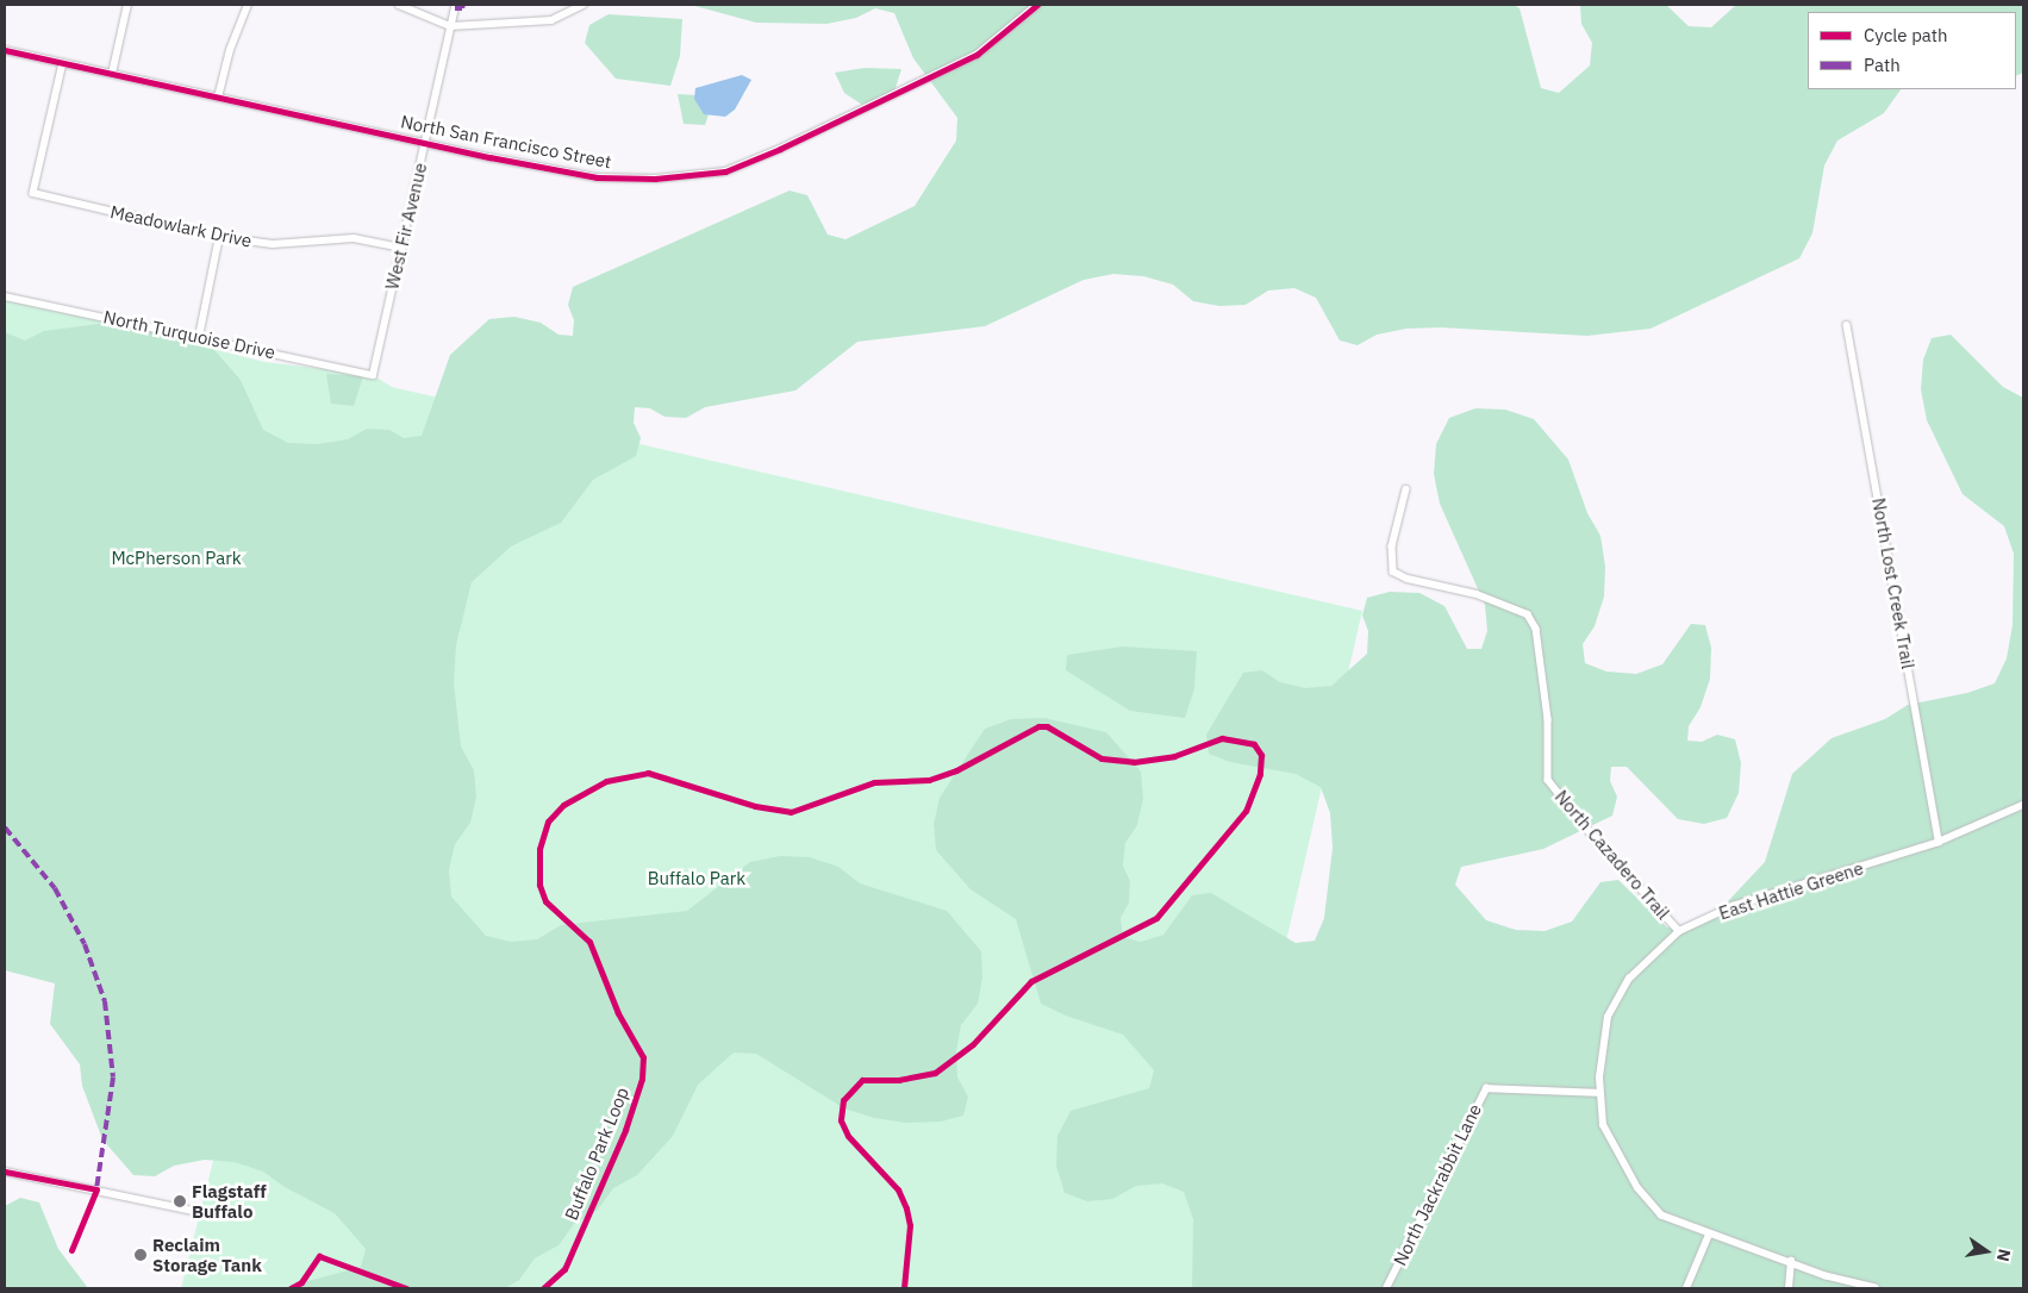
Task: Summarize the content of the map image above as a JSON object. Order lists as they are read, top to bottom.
{
  "streets": {
    "street": [
      "North San Francisco Street",
      "Meadowlark Drive",
      "West Fir Avenue",
      "North Turquoise Drive",
      "North Lost Creek Trail",
      "North Cazadero Trail",
      "East Hattie Greene",
      "North Jackrabbit Lane"
    ],
    "cycle path": ["Buffalo Park Loop"]
  },
  "crossings": [
    ["North San Francisco Street", "Meadowlark Drive"],
    ["North San Francisco Street", "West Fir Avenue"],
    ["Meadowlark Drive", "West Fir Avenue"],
    ["West Fir Avenue", "North Turquoise Drive"],
    ["North Lost Creek Trail", "East Hattie Greene"],
    ["North Cazadero Trail", "East Hattie Greene"],
    ["East Hattie Greene", "North Jackrabbit Lane"]
  ],
  "parks": ["McPherson Park", "Buffalo Park"],
  "places": ["Flagstaff Buffalo", "Reclaim Storage Tank"],
  "legend": ["Cycle path", "Path"],
  "north": "right"
}
